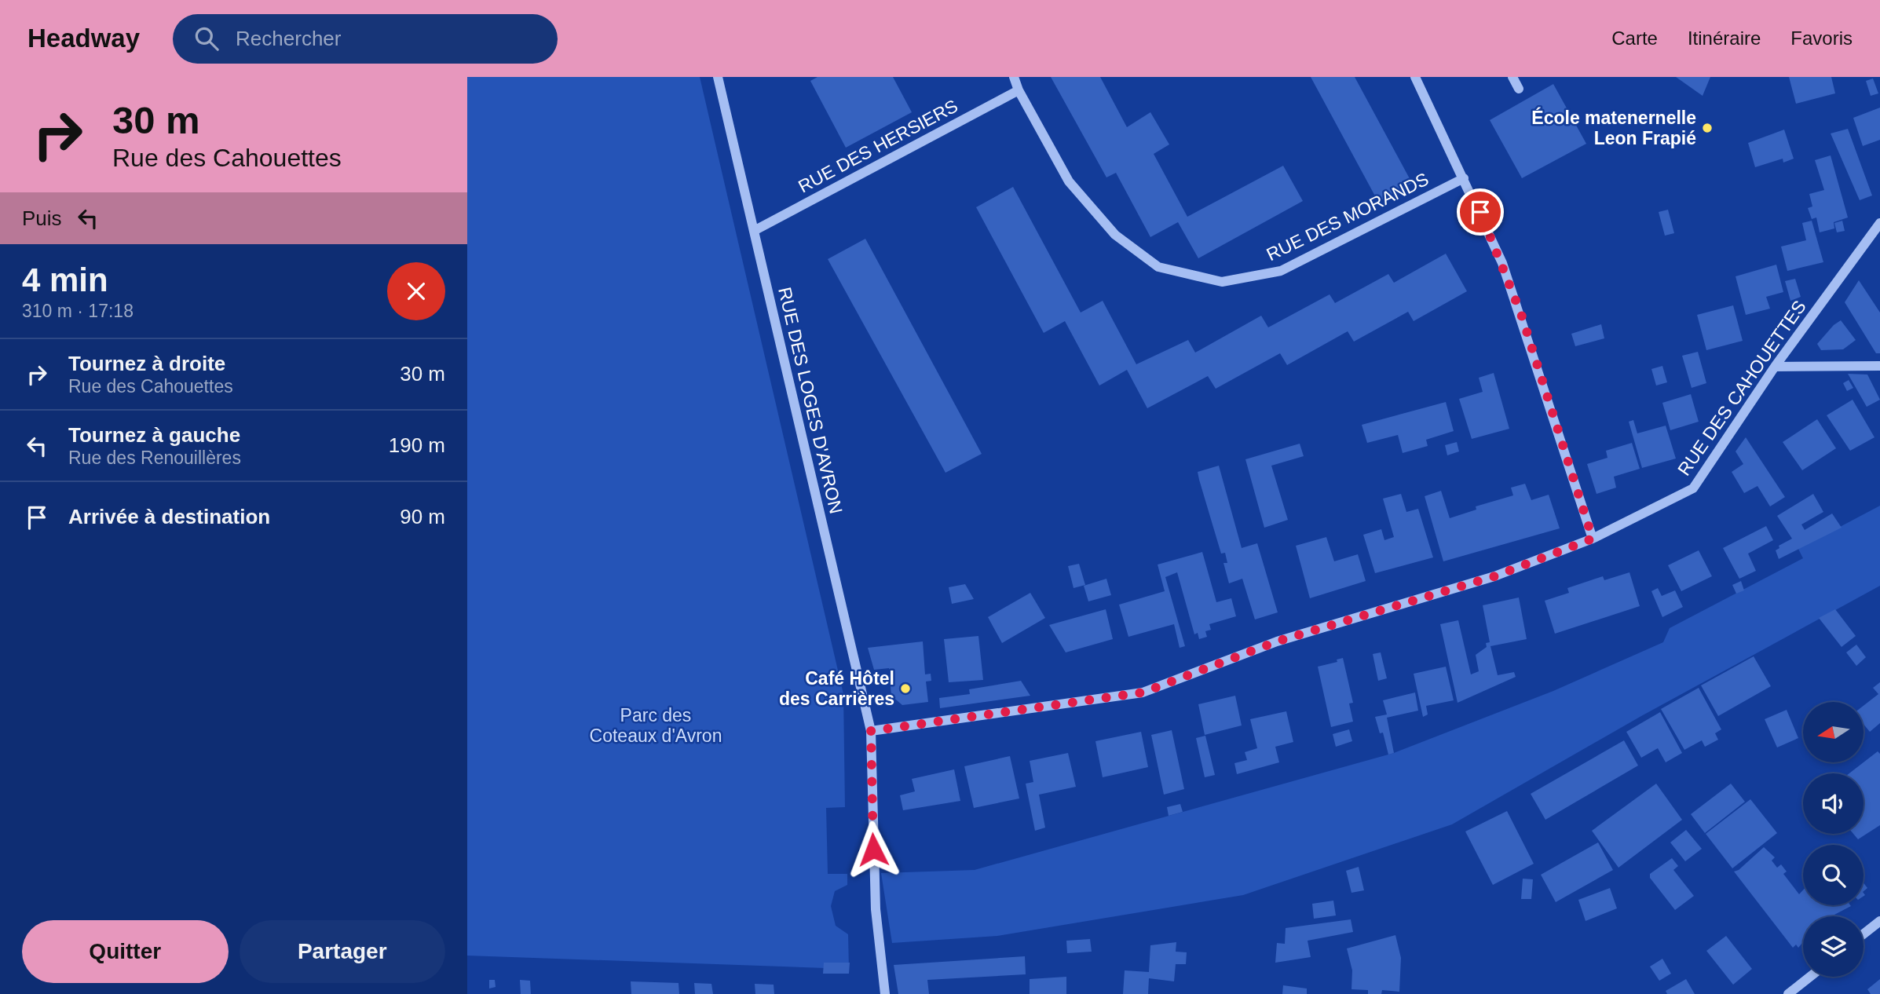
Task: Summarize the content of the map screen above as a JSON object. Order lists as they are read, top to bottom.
{
  "streets": {
    "street": [
      "RUE DES HERSIERS",
      "RUE DES MORANDS",
      "RUE DES CAHOUETTES",
      "RUE DES LOGES D'AVRON"
    ]
  },
  "crossings": [
    ["RUE DES HERSIERS", "RUE DES MORANDS"],
    ["RUE DES HERSIERS", "RUE DES LOGES D'AVRON"],
    ["RUE DES CAHOUETTES", "RUE DES LOGES D'AVRON"]
  ],
  "parks": ["Parc des Coteaux d'Avron"],
  "places": ["École matenernelle Leon Frapié", "Café Hôtel des Carrières"],
  "north": "left",
  "page": {
    "header": "Headway",
    "search": "Rechercher",
    "nav": ["Carte", "Itinéraire", "Favoris"],
    "turn": ["30 m", "Rue des Cahouettes"],
    "then": "Puis",
    "heading": ["4 min", "310 m · 17:18"],
    "list": [
      {
        "name": "Tournez à droite",
        "note": "Rue des Cahouettes",
        "value": "30 m"
      },
      {
        "name": "Tournez à gauche",
        "note": "Rue des Renouillères",
        "value": "190 m"
      },
      {
        "name": "Arrivée à destination",
        "value": "90 m"
      }
    ],
    "buttons": ["Quitter", "Partager"]
  }
}
